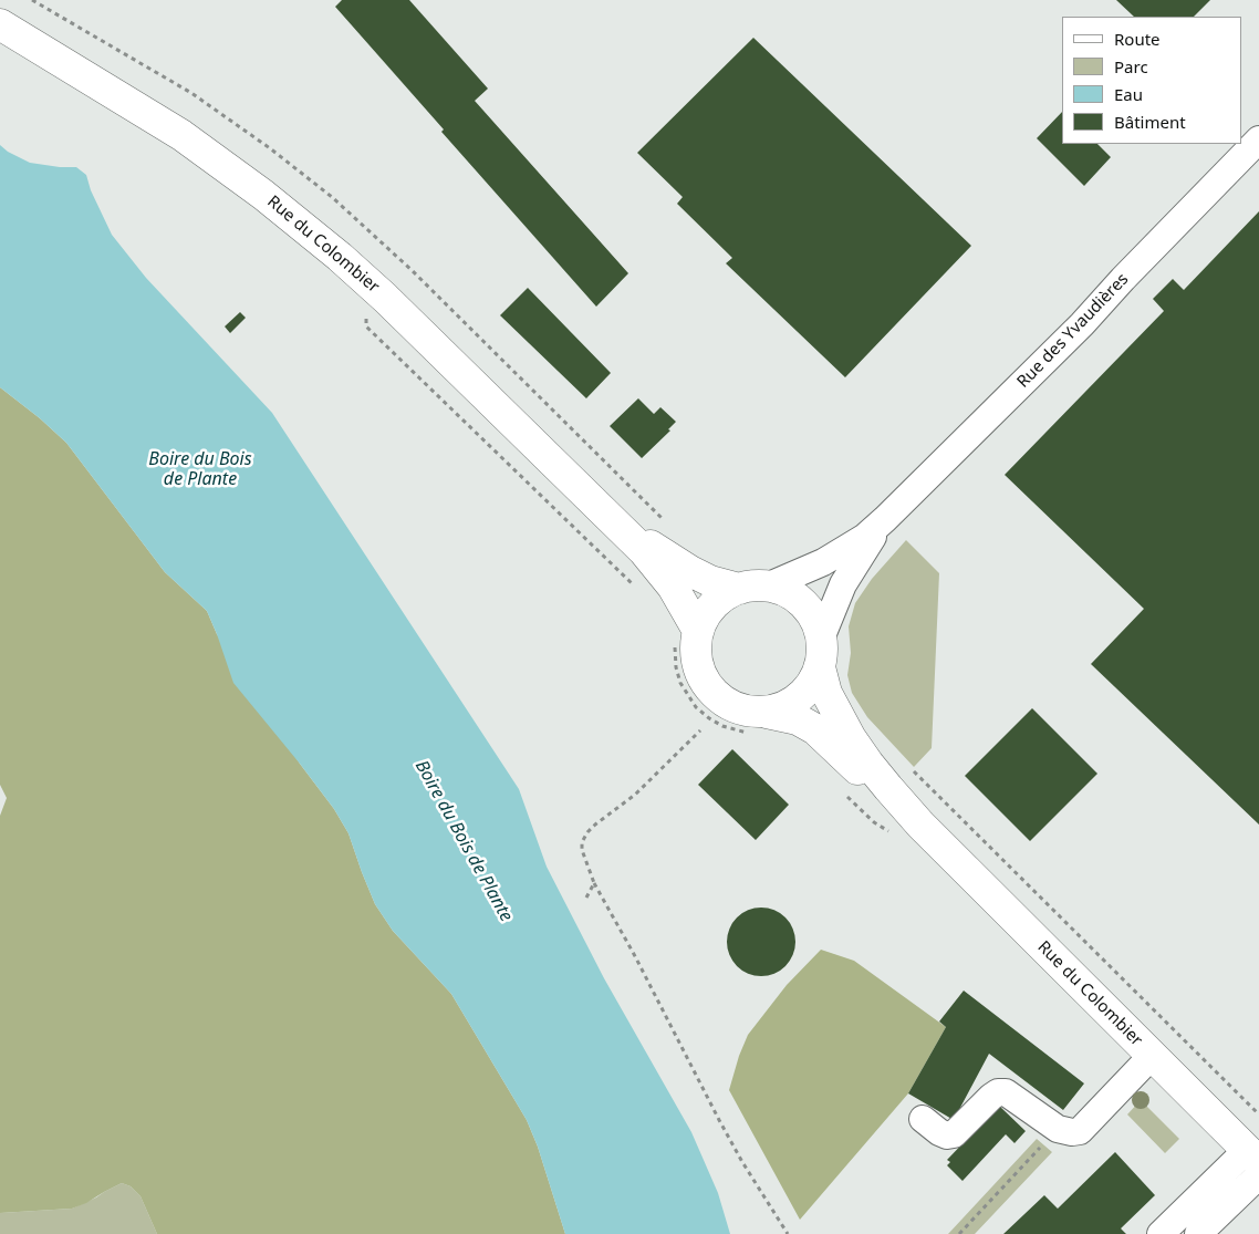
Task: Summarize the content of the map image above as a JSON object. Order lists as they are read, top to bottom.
{
  "streets": {
    "main road": ["Rue du Colombier"],
    "street": ["Rue des Yvaudières"]
  },
  "crossings": [
    ["Rue du Colombier", "Rue des Yvaudières"]
  ],
  "water": ["Boire du Bois de Plante"],
  "legend": [
    "Route",
    "Parc",
    "Eau",
    "Bâtiment"
  ]
}
